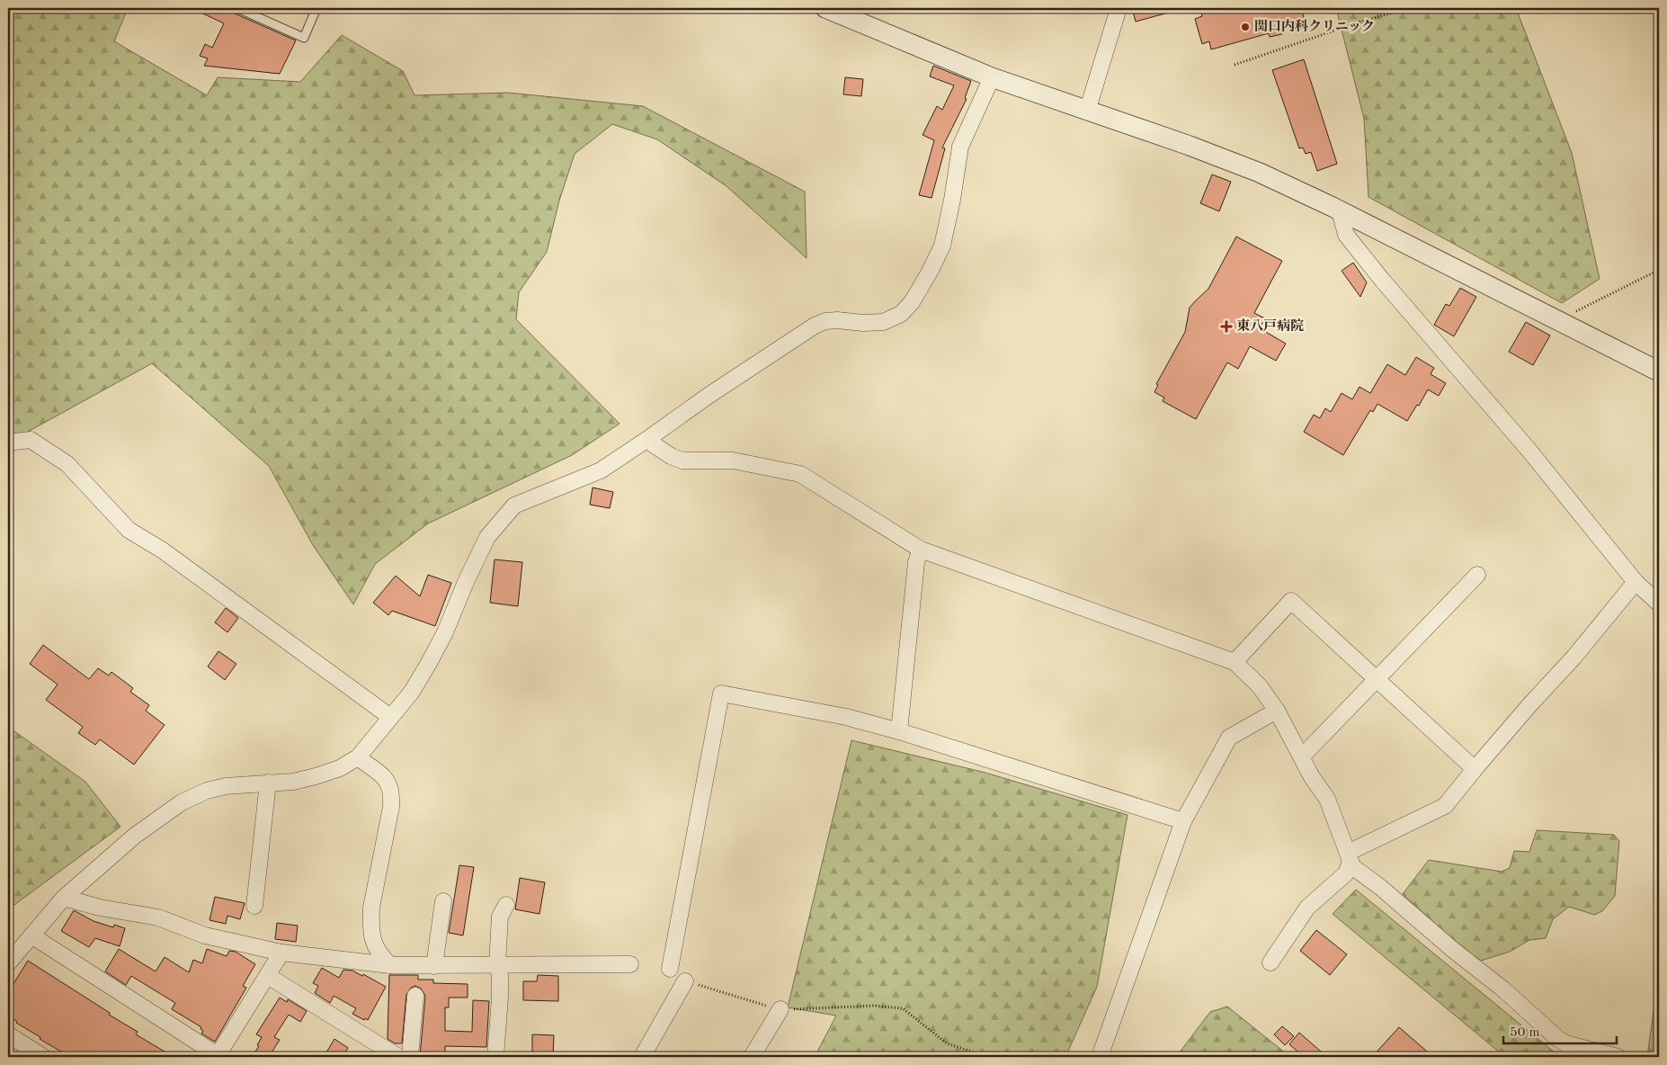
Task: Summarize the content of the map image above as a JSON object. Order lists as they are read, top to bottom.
{
  "places": {
    "other": ["関口内科クリニック"],
    "health": ["東八戸病院"]
  },
  "scale_bar": "50 m"
}
